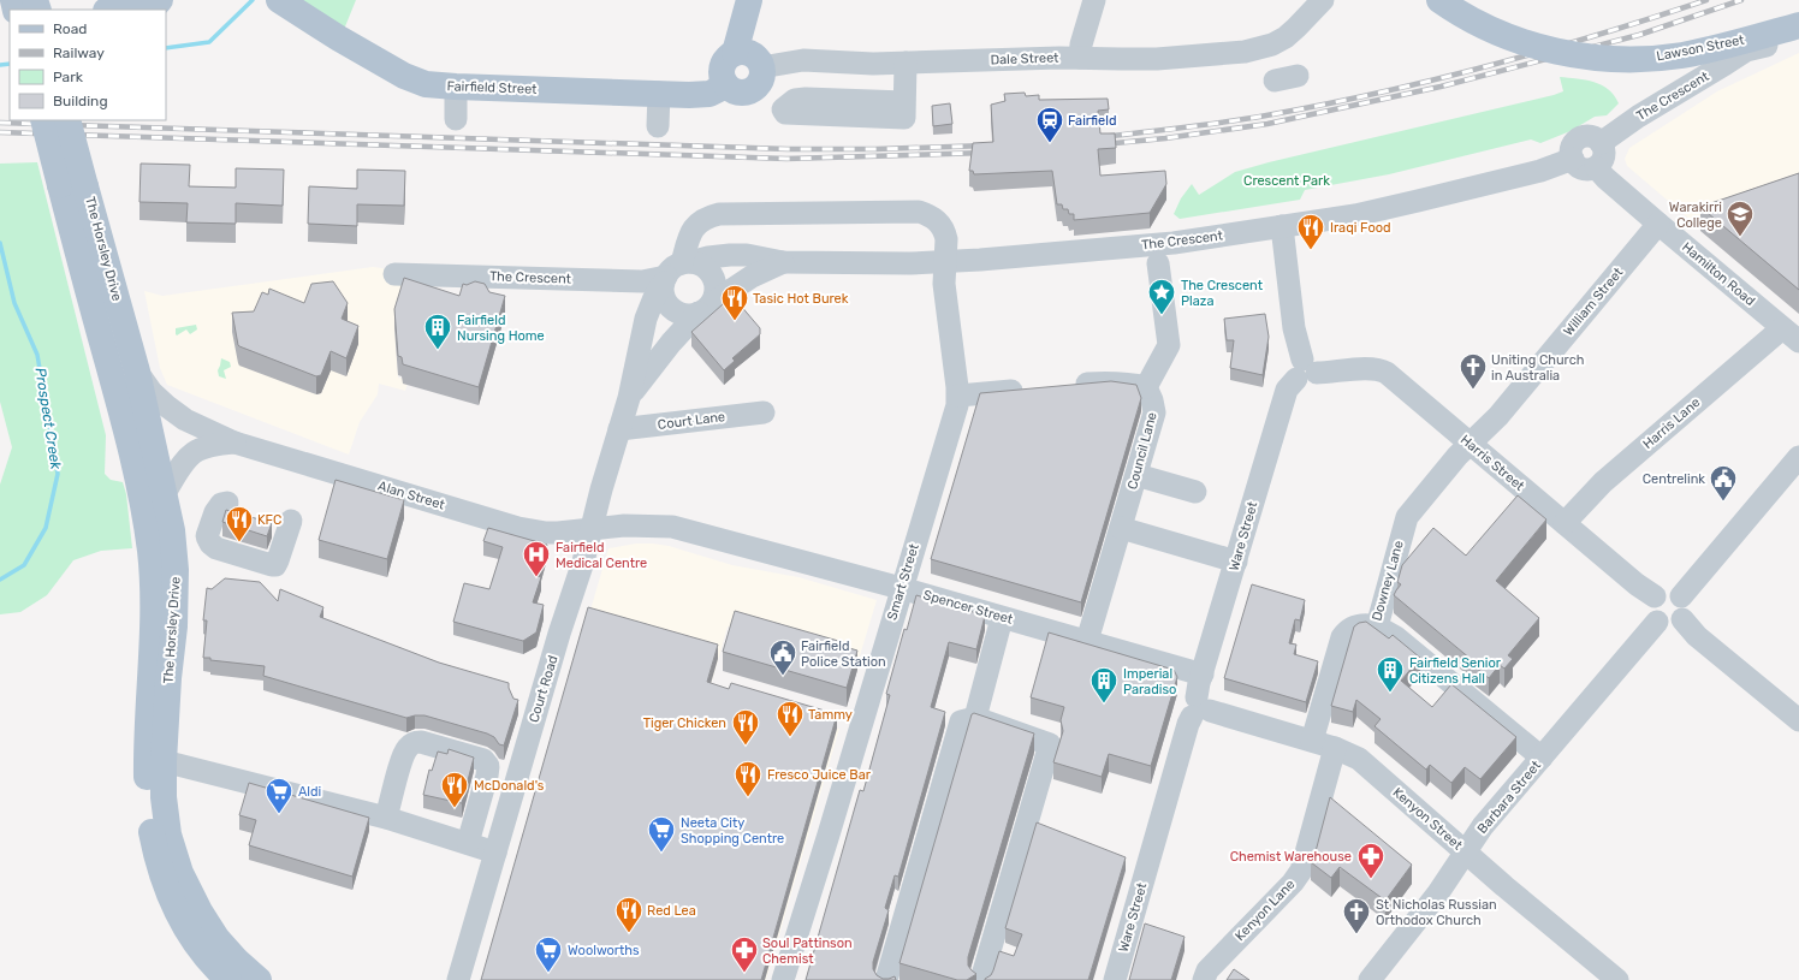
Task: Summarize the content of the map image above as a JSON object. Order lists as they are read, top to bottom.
{
  "streets": {
    "main road": ["Lawson Street", "Fairfield Street", "The Horsley Drive"],
    "street": [
      "Dale Street",
      "The Crescent",
      "Hamilton Road",
      "William Street",
      "Court Lane",
      "Harris Lane",
      "Council Lane",
      "Harris Street",
      "Alan Street",
      "Ware Street",
      "Downey Lane",
      "Smart Street",
      "Spencer Street",
      "Court Road",
      "Barbara Street",
      "Kenyon Street",
      "Kenyon Lane"
    ]
  },
  "crossings": [
    ["Dale Street", "Fairfield Street"],
    ["The Crescent", "Hamilton Road"],
    ["The Crescent", "Smart Street"],
    ["The Crescent", "Court Road"],
    ["The Horsley Drive", "Alan Street"],
    ["Hamilton Road", "William Street"],
    ["Hamilton Road", "Harris Lane"],
    ["William Street", "Harris Street"],
    ["William Street", "Downey Lane"],
    ["Court Lane", "Court Road"],
    ["Harris Lane", "Harris Street"],
    ["Council Lane", "Spencer Street"],
    ["Harris Street", "Ware Street"],
    ["Harris Street", "Downey Lane"],
    ["Harris Street", "Barbara Street"],
    ["Alan Street", "Spencer Street"],
    ["Alan Street", "Court Road"],
    ["Ware Street", "Spencer Street"],
    ["Ware Street", "Kenyon Street"],
    ["Downey Lane", "Kenyon Street"],
    ["Smart Street", "Spencer Street"],
    ["Smart Street", "Court Road"],
    ["Spencer Street", "Court Road"],
    ["Barbara Street", "Kenyon Street"],
    ["Kenyon Street", "Kenyon Lane"]
  ],
  "water": ["Prospect Creek"],
  "parks": ["Crescent Park"],
  "places": {
    "station": ["Fairfield"],
    "school or university": ["Warakirri College"],
    "restaurant": [
      "Iraqi Food",
      "Tasic Hot Burek",
      "KFC",
      "Tammy",
      "Tiger Chicken",
      "Fresco Juice Bar",
      "McDonald's",
      "Red Lea"
    ],
    "place": ["The Crescent Plaza"],
    "building": ["Fairfield Nursing Home", "Fairfield Senior Citizens Hall", "Imperial Paradiso"],
    "church": ["Uniting Church in Australia", "St Nicholas Russian Orthodox Church"],
    "public building": ["Centrelink", "Fairfield Police Station"],
    "hospital": ["Fairfield Medical Centre"],
    "supermarket": ["Aldi", "Neeta City Shopping Centre", "Woolworths"],
    "pharmacy": ["Chemist Warehouse", "Soul Pattinson Chemist"]
  },
  "legend": [
    "Road",
    "Railway",
    "Park",
    "Building"
  ]
}
